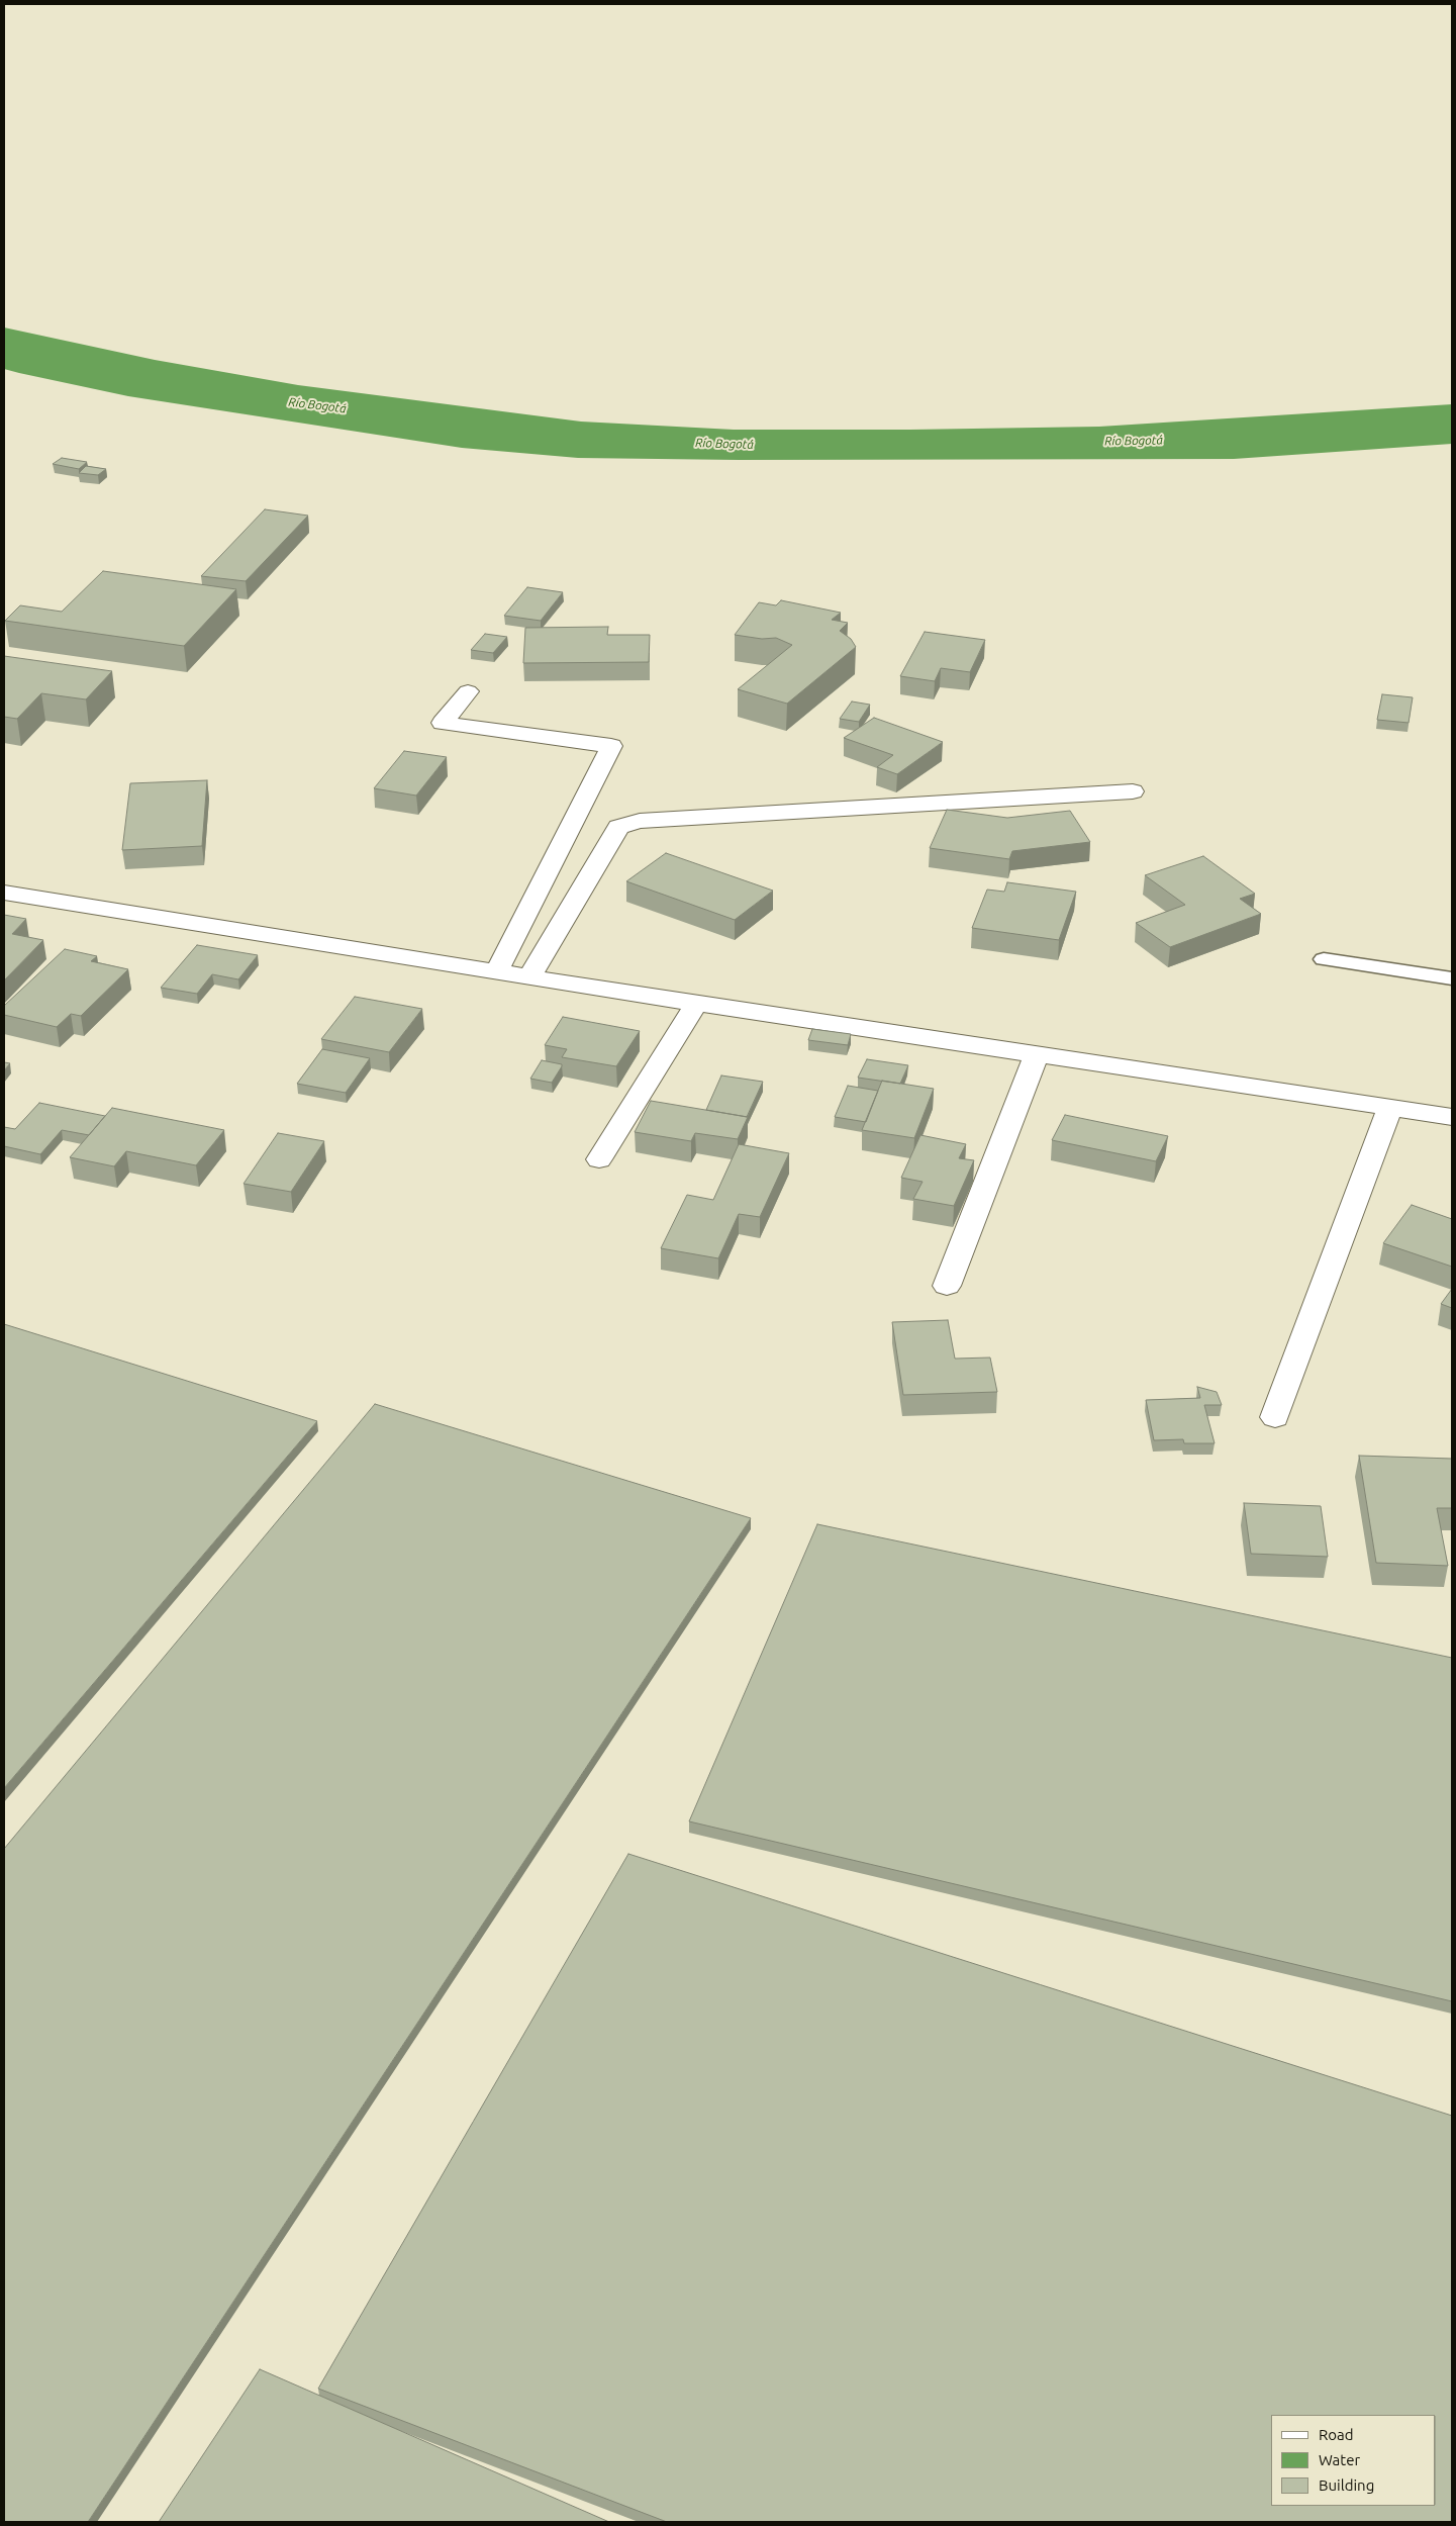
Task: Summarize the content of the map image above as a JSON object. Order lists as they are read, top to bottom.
{
  "water": ["Río Bogotá"],
  "legend": ["Road", "Water", "Building"]
}
